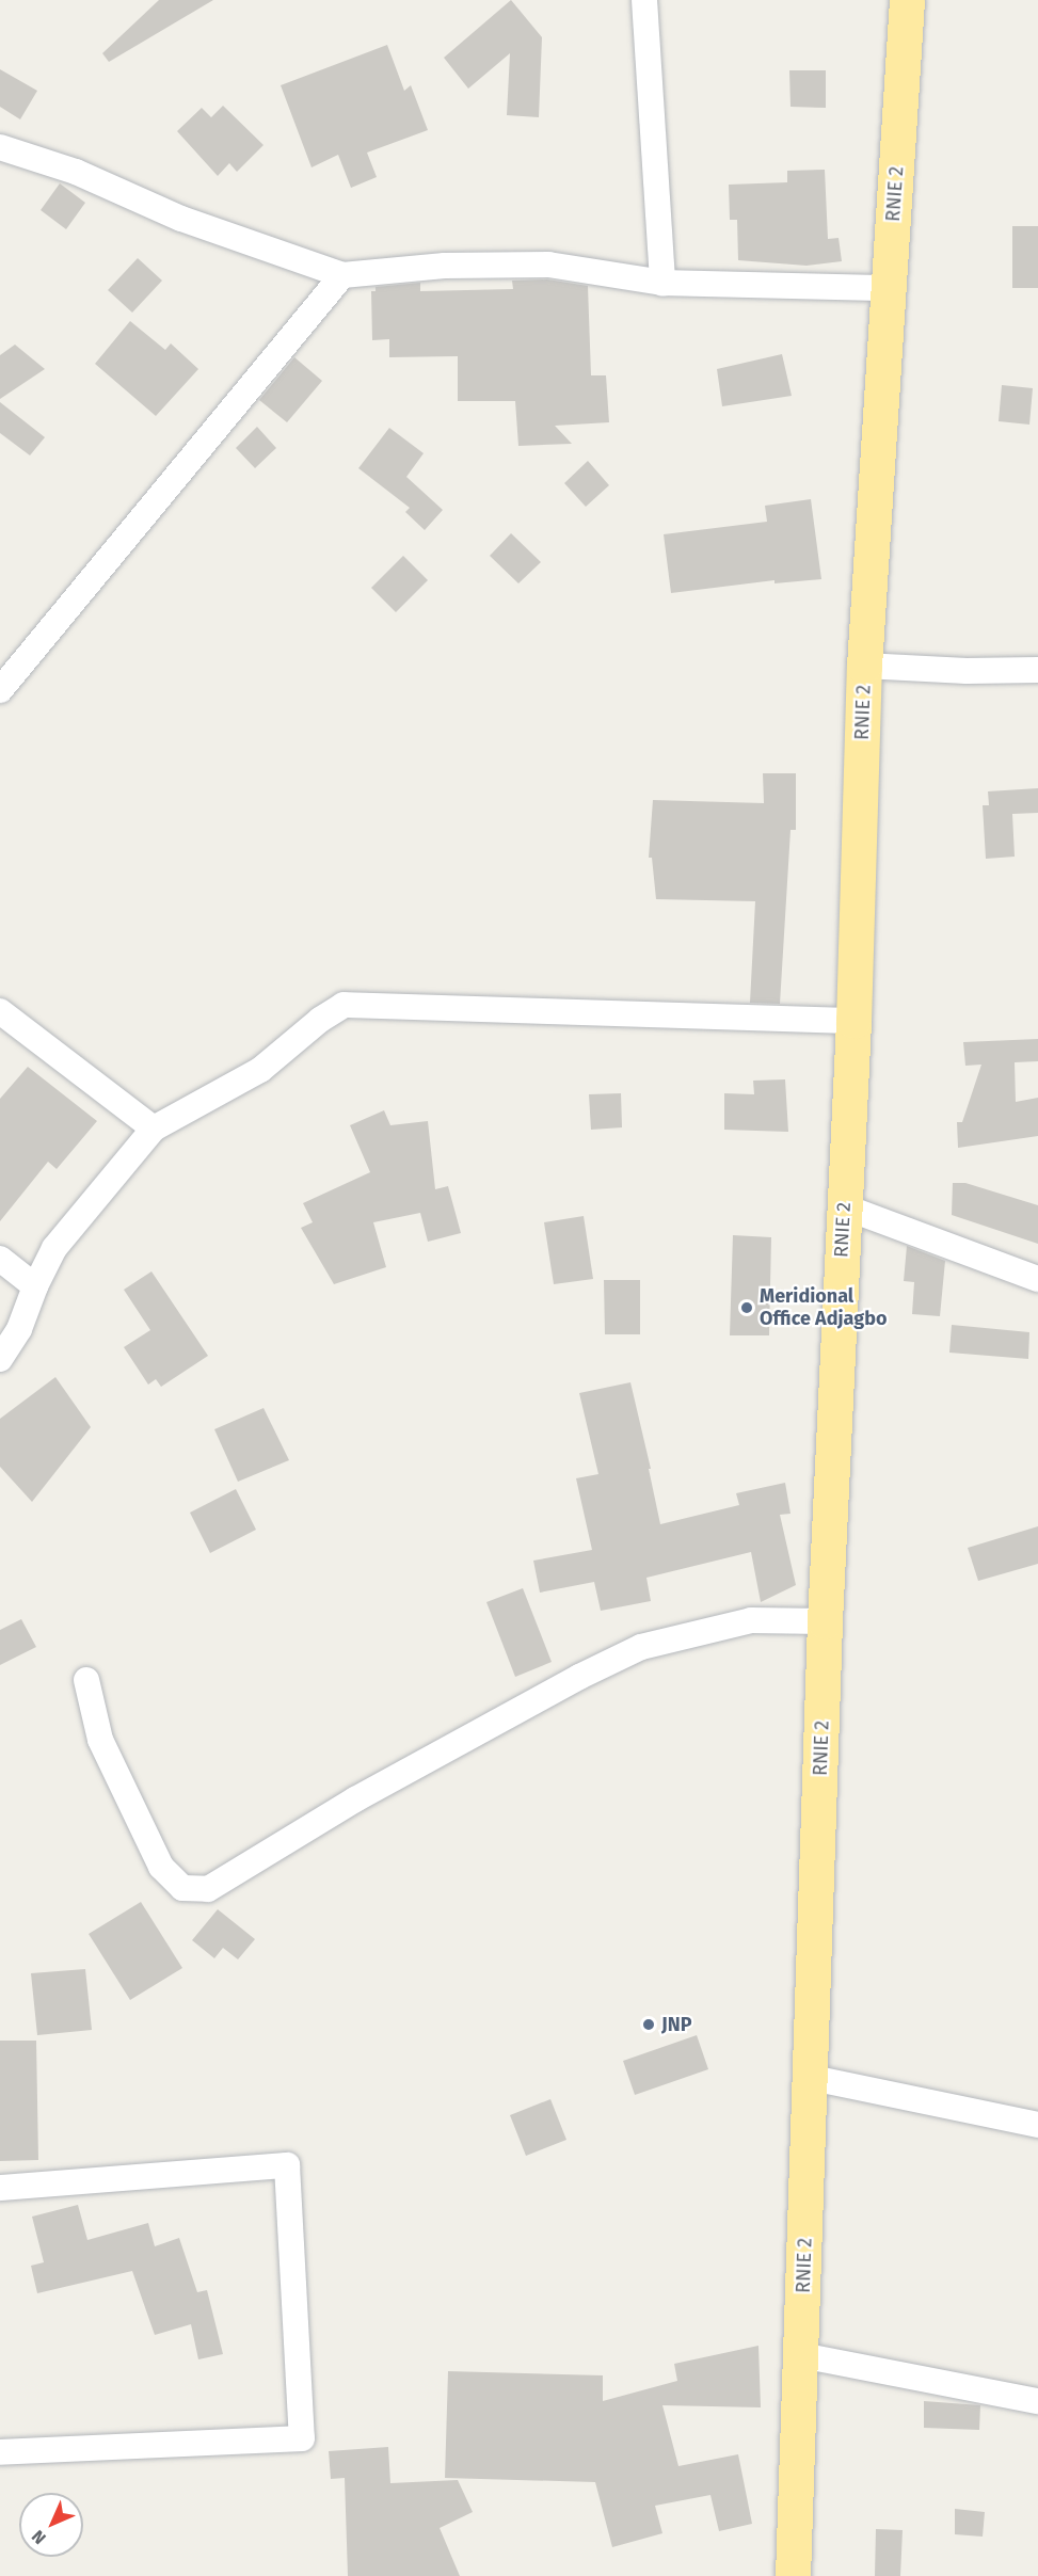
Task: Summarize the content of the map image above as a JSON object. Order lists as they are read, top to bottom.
{
  "streets": {
    "highway": ["RNIE 2"]
  },
  "places": ["Meridional Office Adjagbo", "JNP"],
  "north": "bottom left"
}
